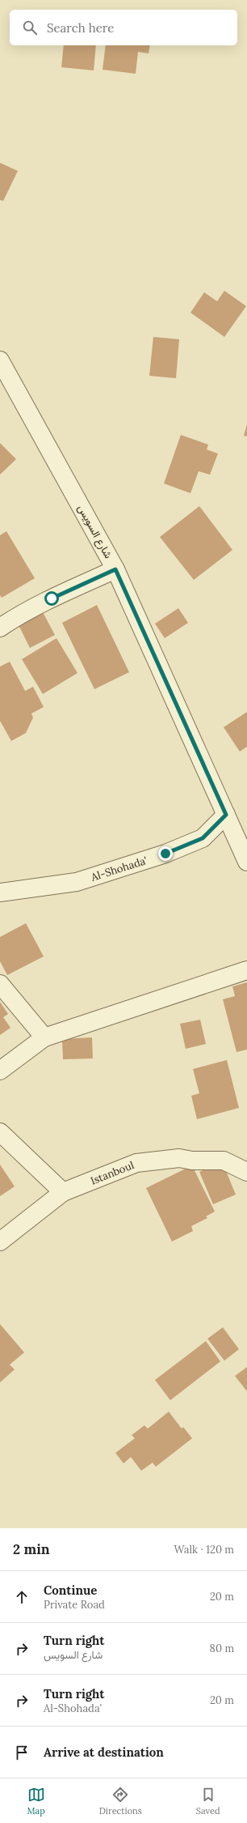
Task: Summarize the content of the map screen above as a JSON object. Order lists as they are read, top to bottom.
{
  "streets": {
    "street": ["شارع السويس", "Al-Shohada'", "Istanboul"]
  },
  "crossings": [
    ["شارع السويس", "Al-Shohada'"]
  ],
  "page": {
    "search": "Search here",
    "heading": ["2 min", "Walk · 120 m"],
    "list": [
      ["Continue", "Private Road", "20 m"],
      ["Turn right", "شارع السويس", "80 m"],
      ["Turn right", "Al-Shohada'", "20 m"],
      "Arrive at destination"
    ],
    "nav": ["Map", "Directions", "Saved"]
  }
}
